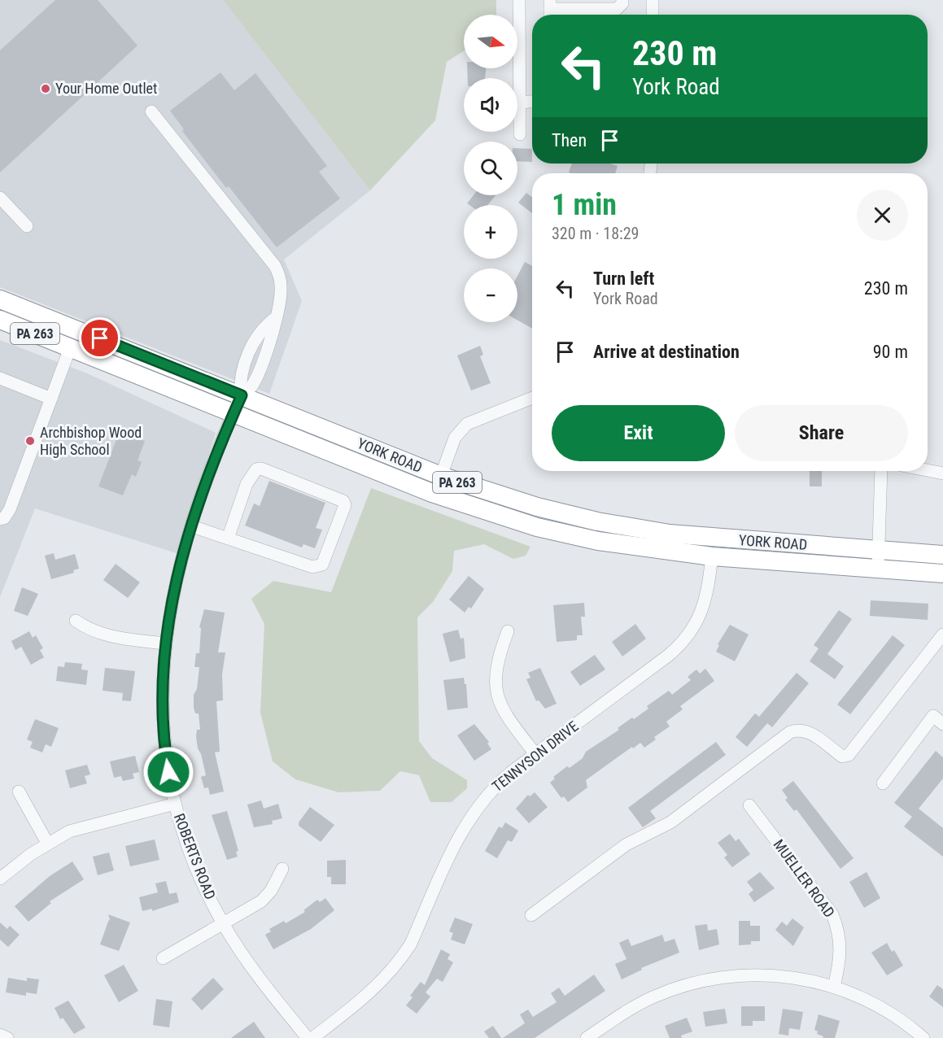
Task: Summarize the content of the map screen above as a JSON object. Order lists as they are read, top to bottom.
{
  "streets": {
    "highway": ["PA 263", "YORK ROAD"],
    "street": ["TENNYSON DRIVE", "ROBERTS ROAD", "MUELLER ROAD"]
  },
  "crossings": [
    ["YORK ROAD", "TENNYSON DRIVE"],
    ["YORK ROAD", "ROBERTS ROAD"]
  ],
  "places": ["Your Home Outlet", "Archbishop Wood High School"],
  "north": "right",
  "page": {
    "map_buttons": ["+", "−"],
    "turn": ["230 m", "York Road"],
    "then": "Then",
    "heading": ["1 min", "320 m · 18:29"],
    "list": [
      {
        "name": "Turn left",
        "note": "York Road",
        "value": "230 m"
      },
      {
        "name": "Arrive at destination",
        "value": "90 m"
      }
    ],
    "buttons": ["Exit", "Share"]
  }
}
